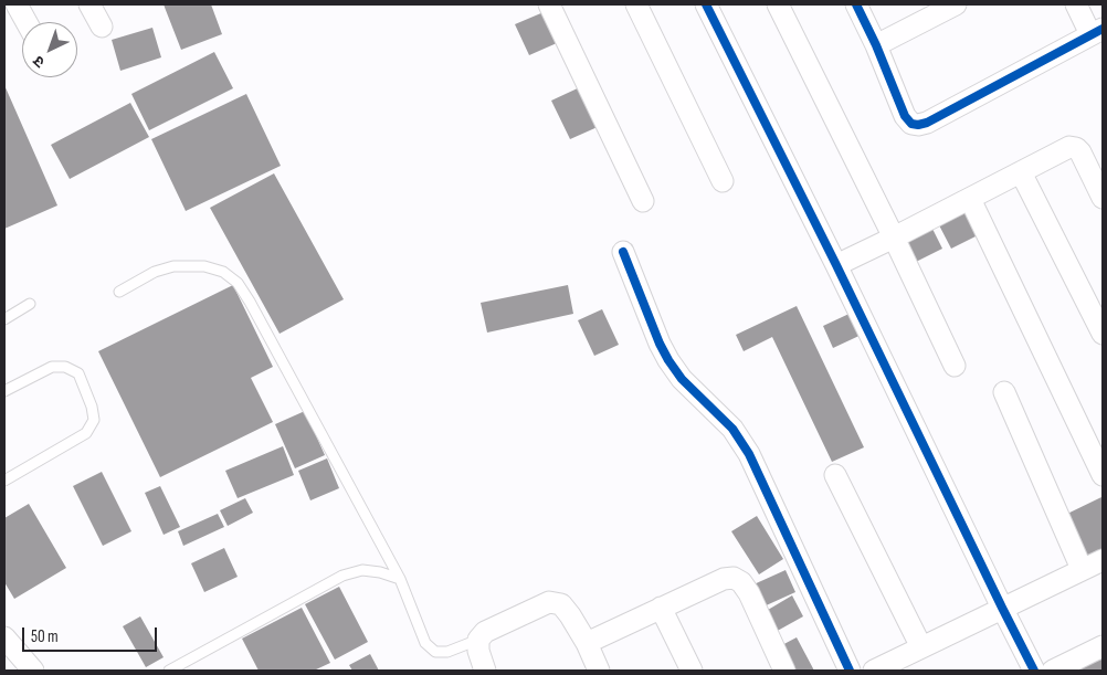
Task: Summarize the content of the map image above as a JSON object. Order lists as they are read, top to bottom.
{
  "scale_bar": "50 m",
  "north": "bottom left"
}
